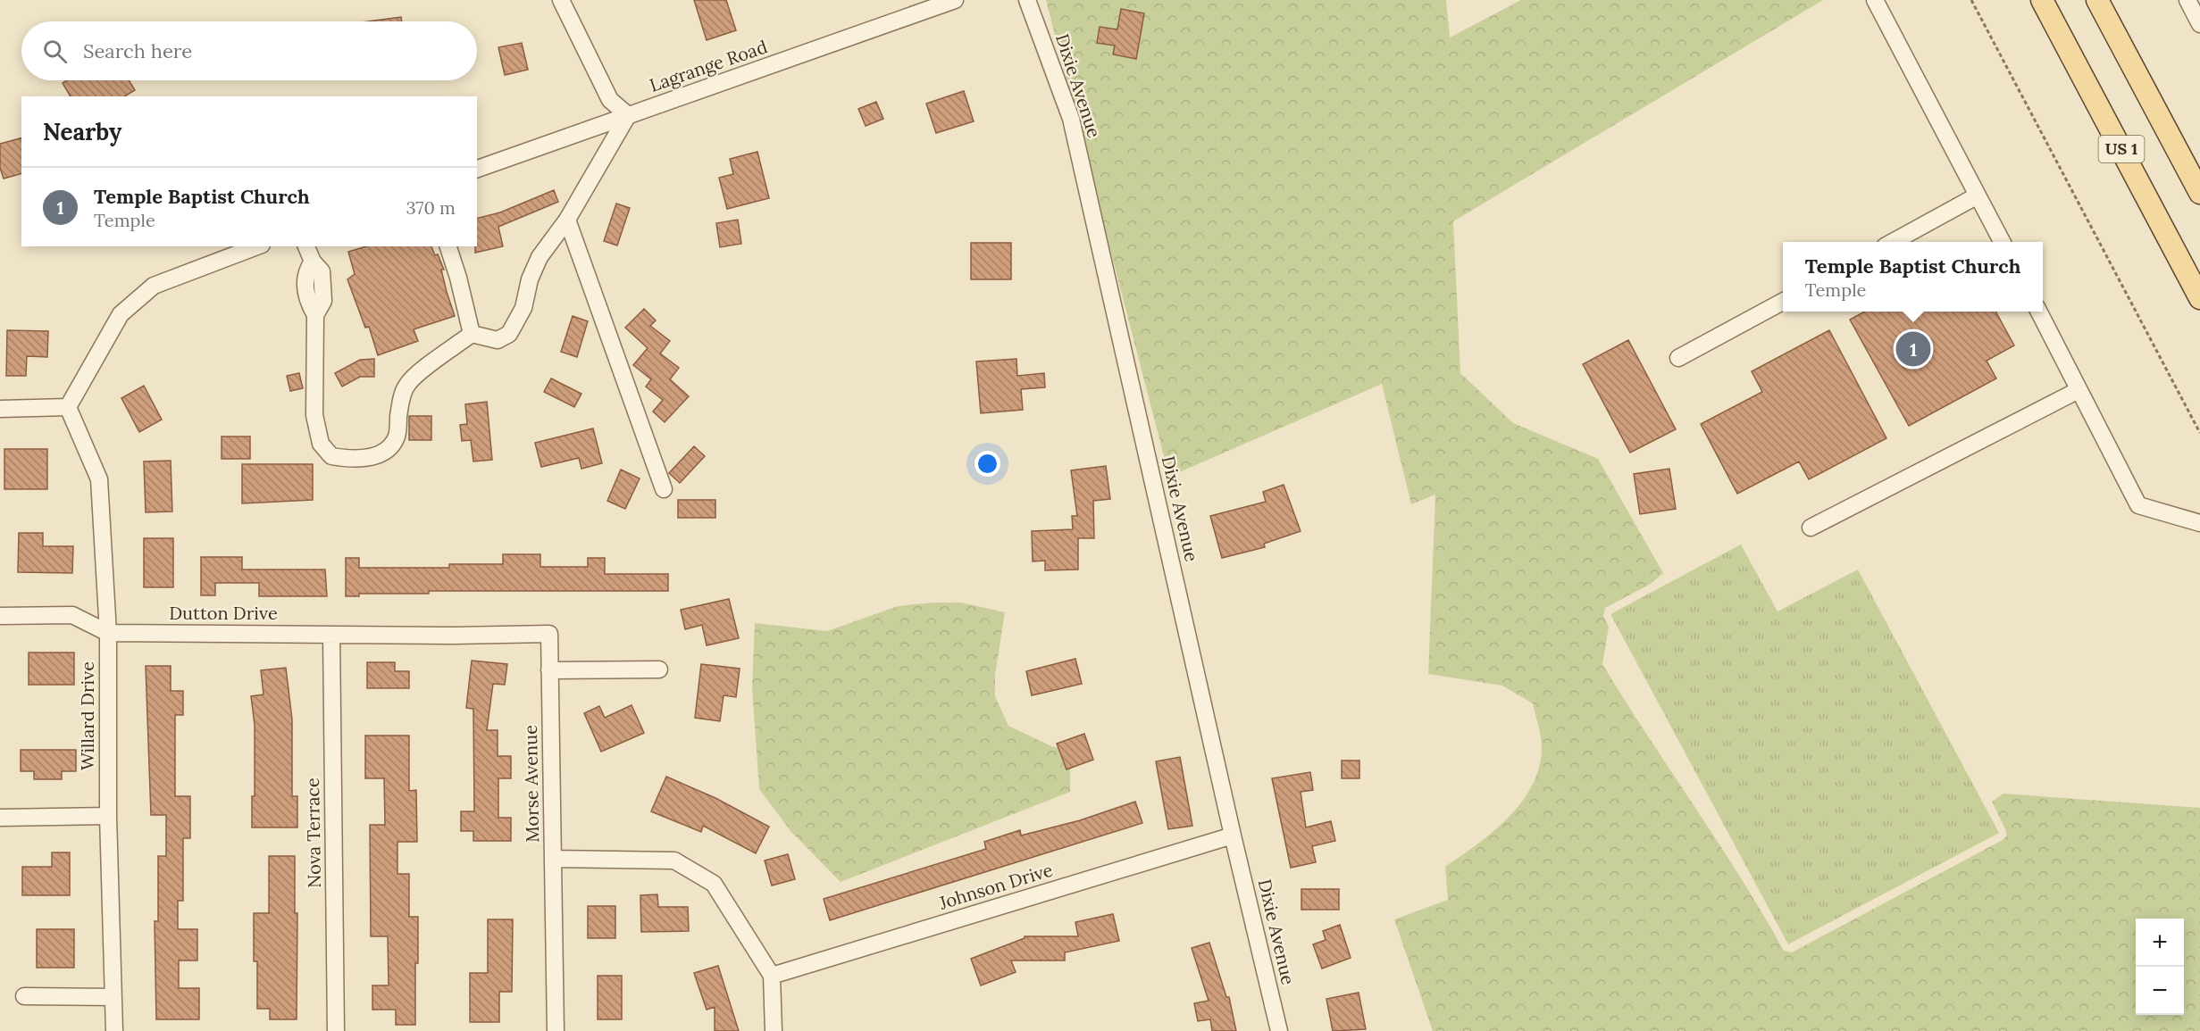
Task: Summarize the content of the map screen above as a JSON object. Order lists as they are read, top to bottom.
{
  "streets": {
    "main road": ["US 1"],
    "street": [
      "Lagrange Road",
      "Dixie Avenue",
      "Dutton Drive",
      "Willard Drive",
      "Morse Avenue",
      "Nova Terrace",
      "Johnson Drive"
    ]
  },
  "crossings": [
    ["Dixie Avenue", "Johnson Drive"],
    ["Dutton Drive", "Willard Drive"],
    ["Dutton Drive", "Morse Avenue"],
    ["Dutton Drive", "Nova Terrace"]
  ],
  "page": {
    "search": "Search here",
    "heading": "Nearby",
    "list": [
      {
        "mark": "1",
        "name": "Temple Baptist Church",
        "note": "Temple",
        "value": "370 m"
      }
    ],
    "popup": ["Temple Baptist Church", "Temple"],
    "pins": "1",
    "map_buttons": ["+", "−"]
  }
}
